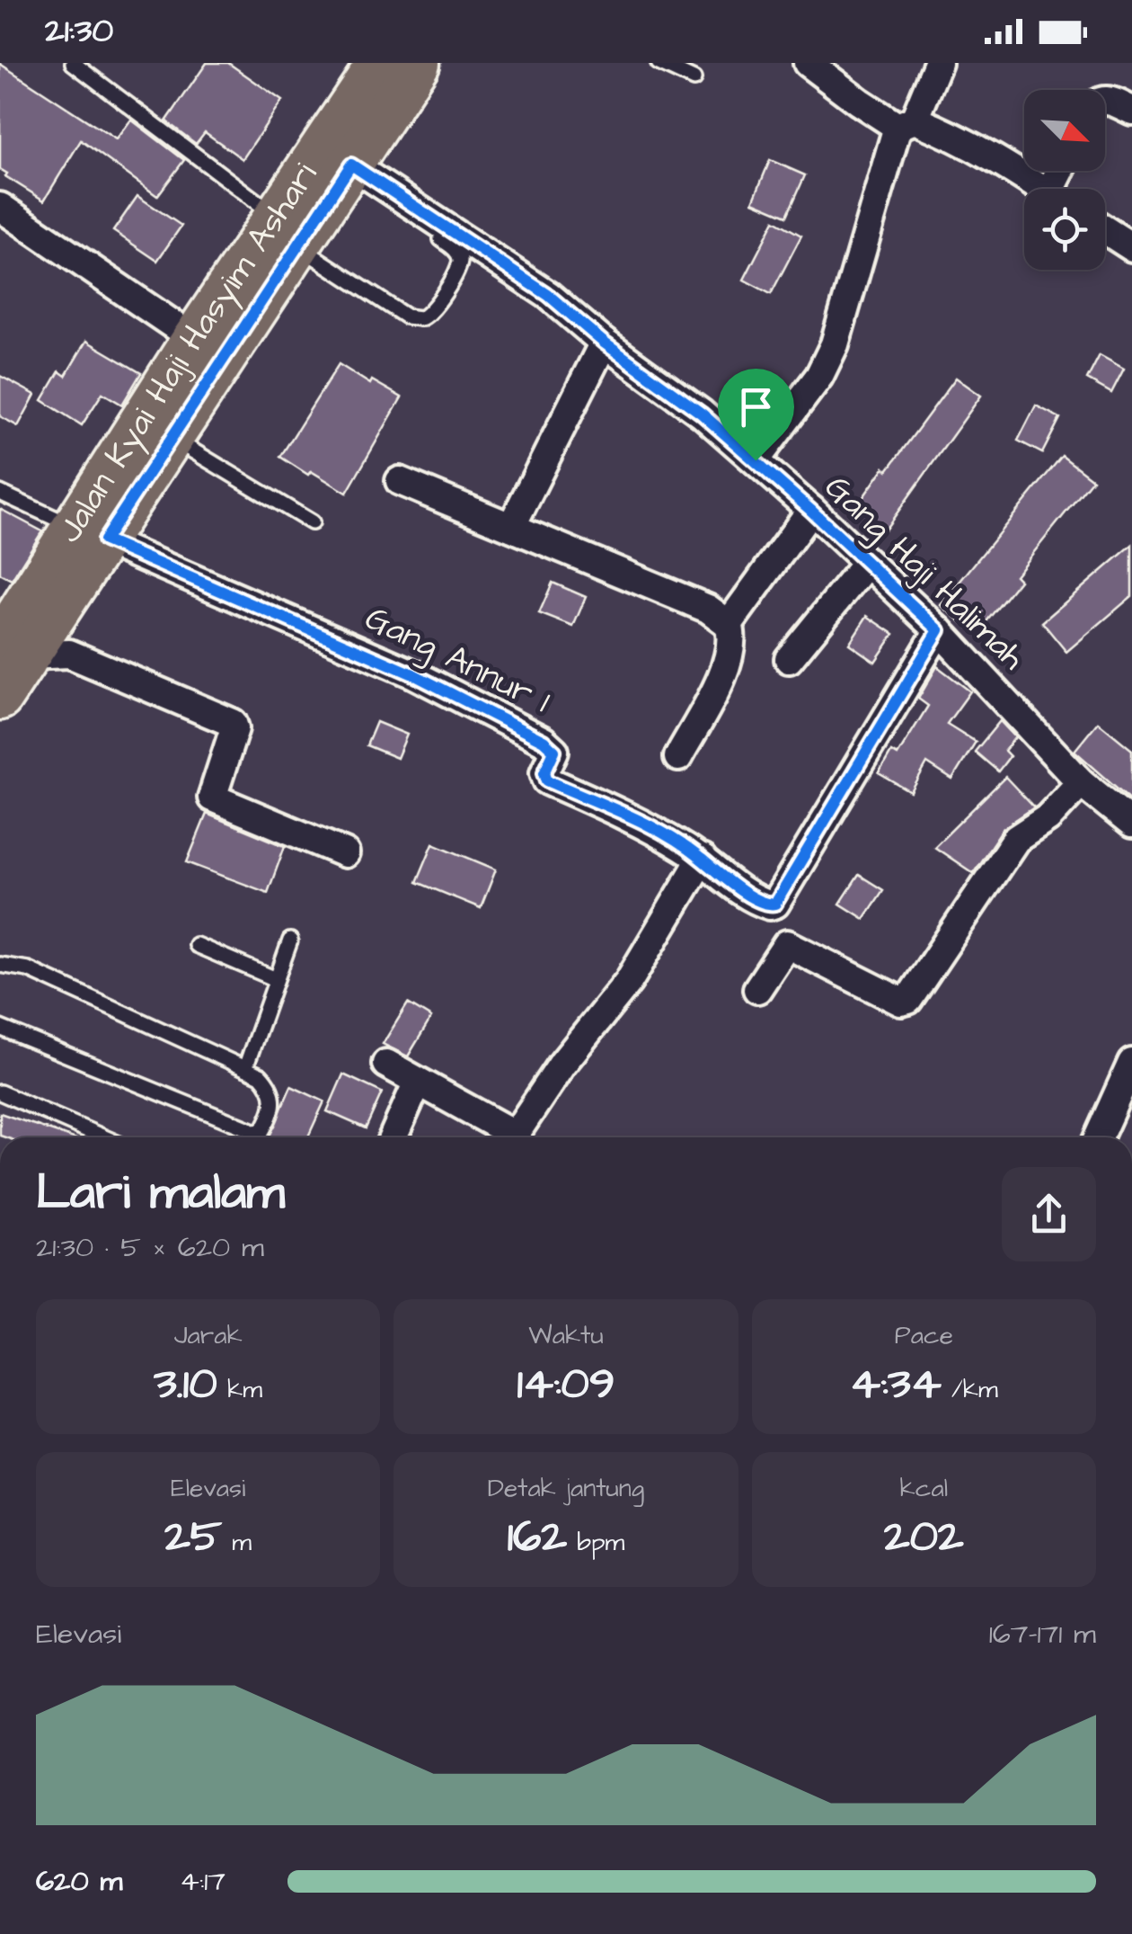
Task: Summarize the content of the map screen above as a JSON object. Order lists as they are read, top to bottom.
{
  "streets": {
    "main road": ["Jalan Kyai Haji Hasyim Ashari"],
    "street": ["Gang Haji Halimah", "Gang Annur 1"]
  },
  "crossings": [
    ["Jalan Kyai Haji Hasyim Ashari", "Gang Haji Halimah"],
    ["Jalan Kyai Haji Hasyim Ashari", "Gang Annur 1"],
    ["Gang Haji Halimah", "Gang Annur 1"]
  ],
  "north": "bottom right",
  "page": {
    "status": "21:30",
    "heading": ["Lari malam", "21:30 · 5 × 620 m"],
    "stats": [
      ["Jarak", "3.10 km"],
      ["Waktu", "14:09"],
      ["Pace", "4:34 /km"],
      ["Elevasi", "25 m"],
      ["Detak jantung", "162 bpm"],
      ["kcal", "202"]
    ],
    "chart": ["Elevasi", "167–171 m"],
    "list": [
      {
        "name": "620 m",
        "note": "4:17"
      }
    ]
  }
}
